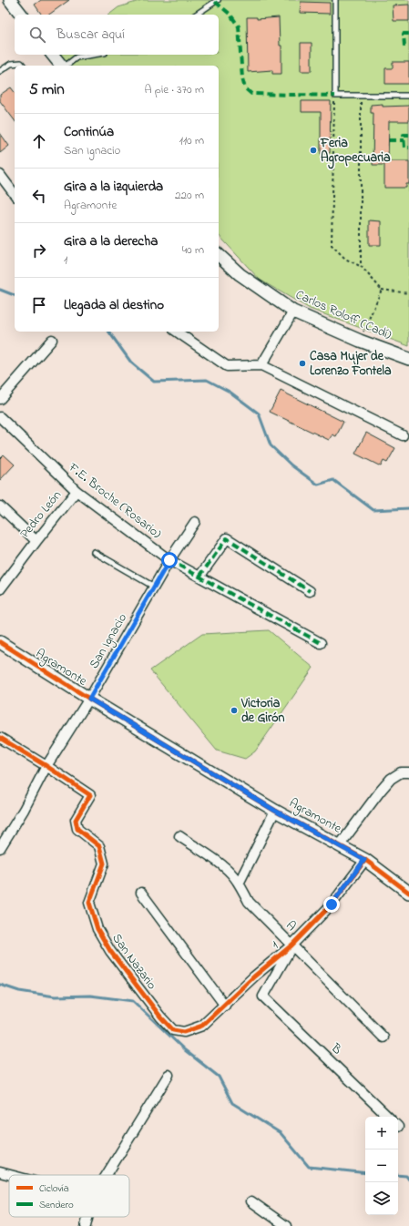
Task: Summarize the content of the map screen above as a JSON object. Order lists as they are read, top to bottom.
{
  "streets": {
    "street": [
      "Carlos Roloff (Cadí)",
      "F.E. Broche (Rosario)",
      "Pedro León",
      "San Ignacio",
      "Agramonte",
      "A",
      "1",
      "San Nazario",
      "B"
    ]
  },
  "crossings": [
    ["F.E. Broche (Rosario)", "Pedro León"],
    ["F.E. Broche (Rosario)", "San Ignacio"],
    ["San Ignacio", "Agramonte"],
    ["San Ignacio", "San Nazario"],
    ["Agramonte", "1"],
    ["A", "1"],
    ["1", "San Nazario"],
    ["1", "B"]
  ],
  "places": ["Feria Agropecuaria", "Casa Mujer de Lorenzo Fontela", "Victoria de Girón"],
  "legend": ["Ciclovía", "Sendero"],
  "page": {
    "search": "Buscar aquí",
    "heading": ["5 min", "A pie · 370 m"],
    "list": [
      ["Continúa", "San Ignacio", "110 m"],
      ["Gira a la izquierda", "Agramonte", "220 m"],
      ["Gira a la derecha", "1", "40 m"],
      "Llegada al destino"
    ],
    "map_buttons": ["+", "−"]
  }
}
